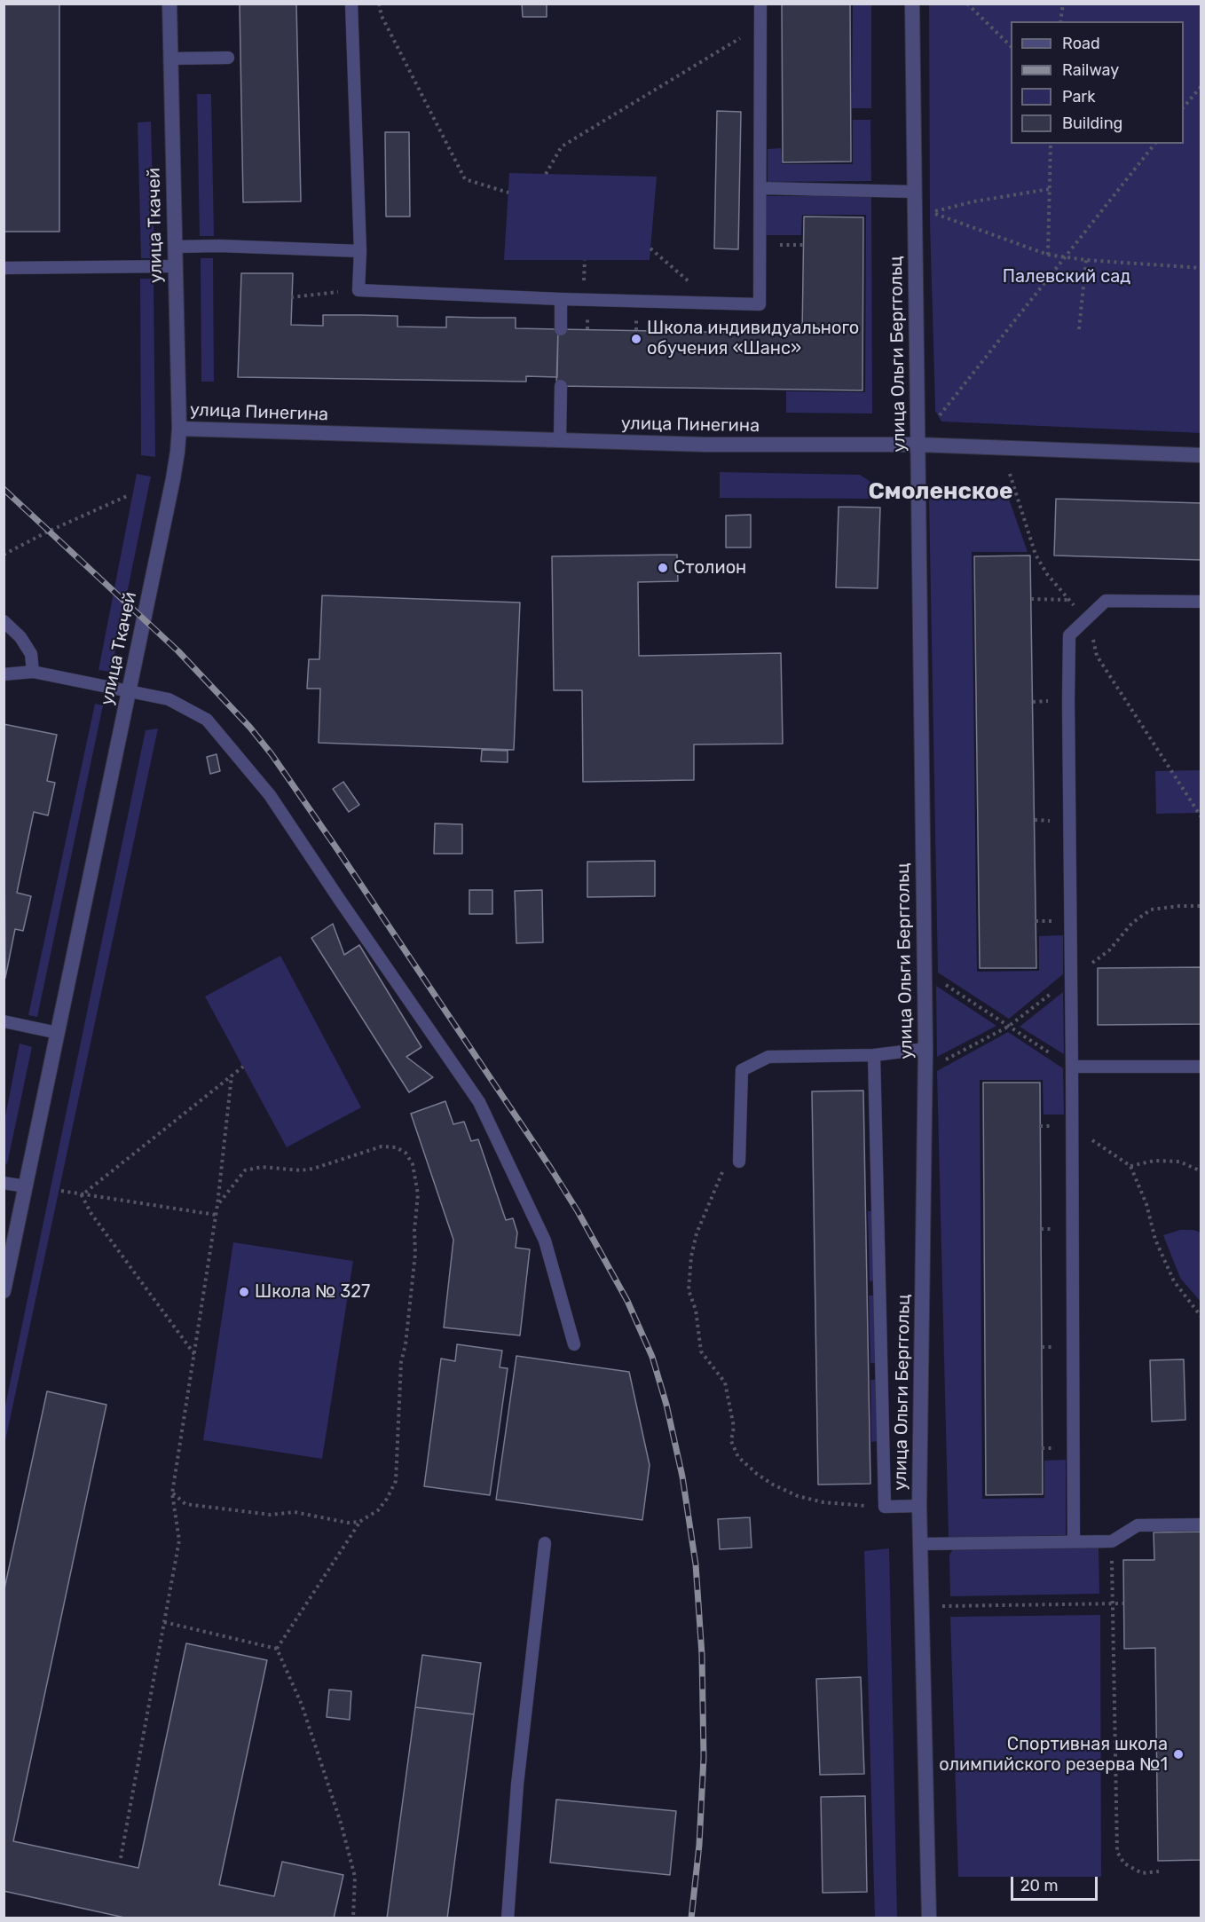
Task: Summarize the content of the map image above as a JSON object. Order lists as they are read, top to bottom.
{
  "streets": {
    "street": ["улица Ткачей", "улица Ольги Берггольц", "улица Пинегина"]
  },
  "crossings": [
    ["улица Ткачей", "улица Пинегина"],
    ["улица Ольги Берггольц", "улица Пинегина"]
  ],
  "districts": ["Смоленское"],
  "parks": ["Палевский сад"],
  "places": [
    "Школа индивидуального обучения «Шанс»",
    "Столион",
    "Школа № 327",
    "Спортивная школа олимпийского резерва №1"
  ],
  "legend": [
    "Road",
    "Railway",
    "Park",
    "Building"
  ],
  "scale_bar": "20 m"
}
